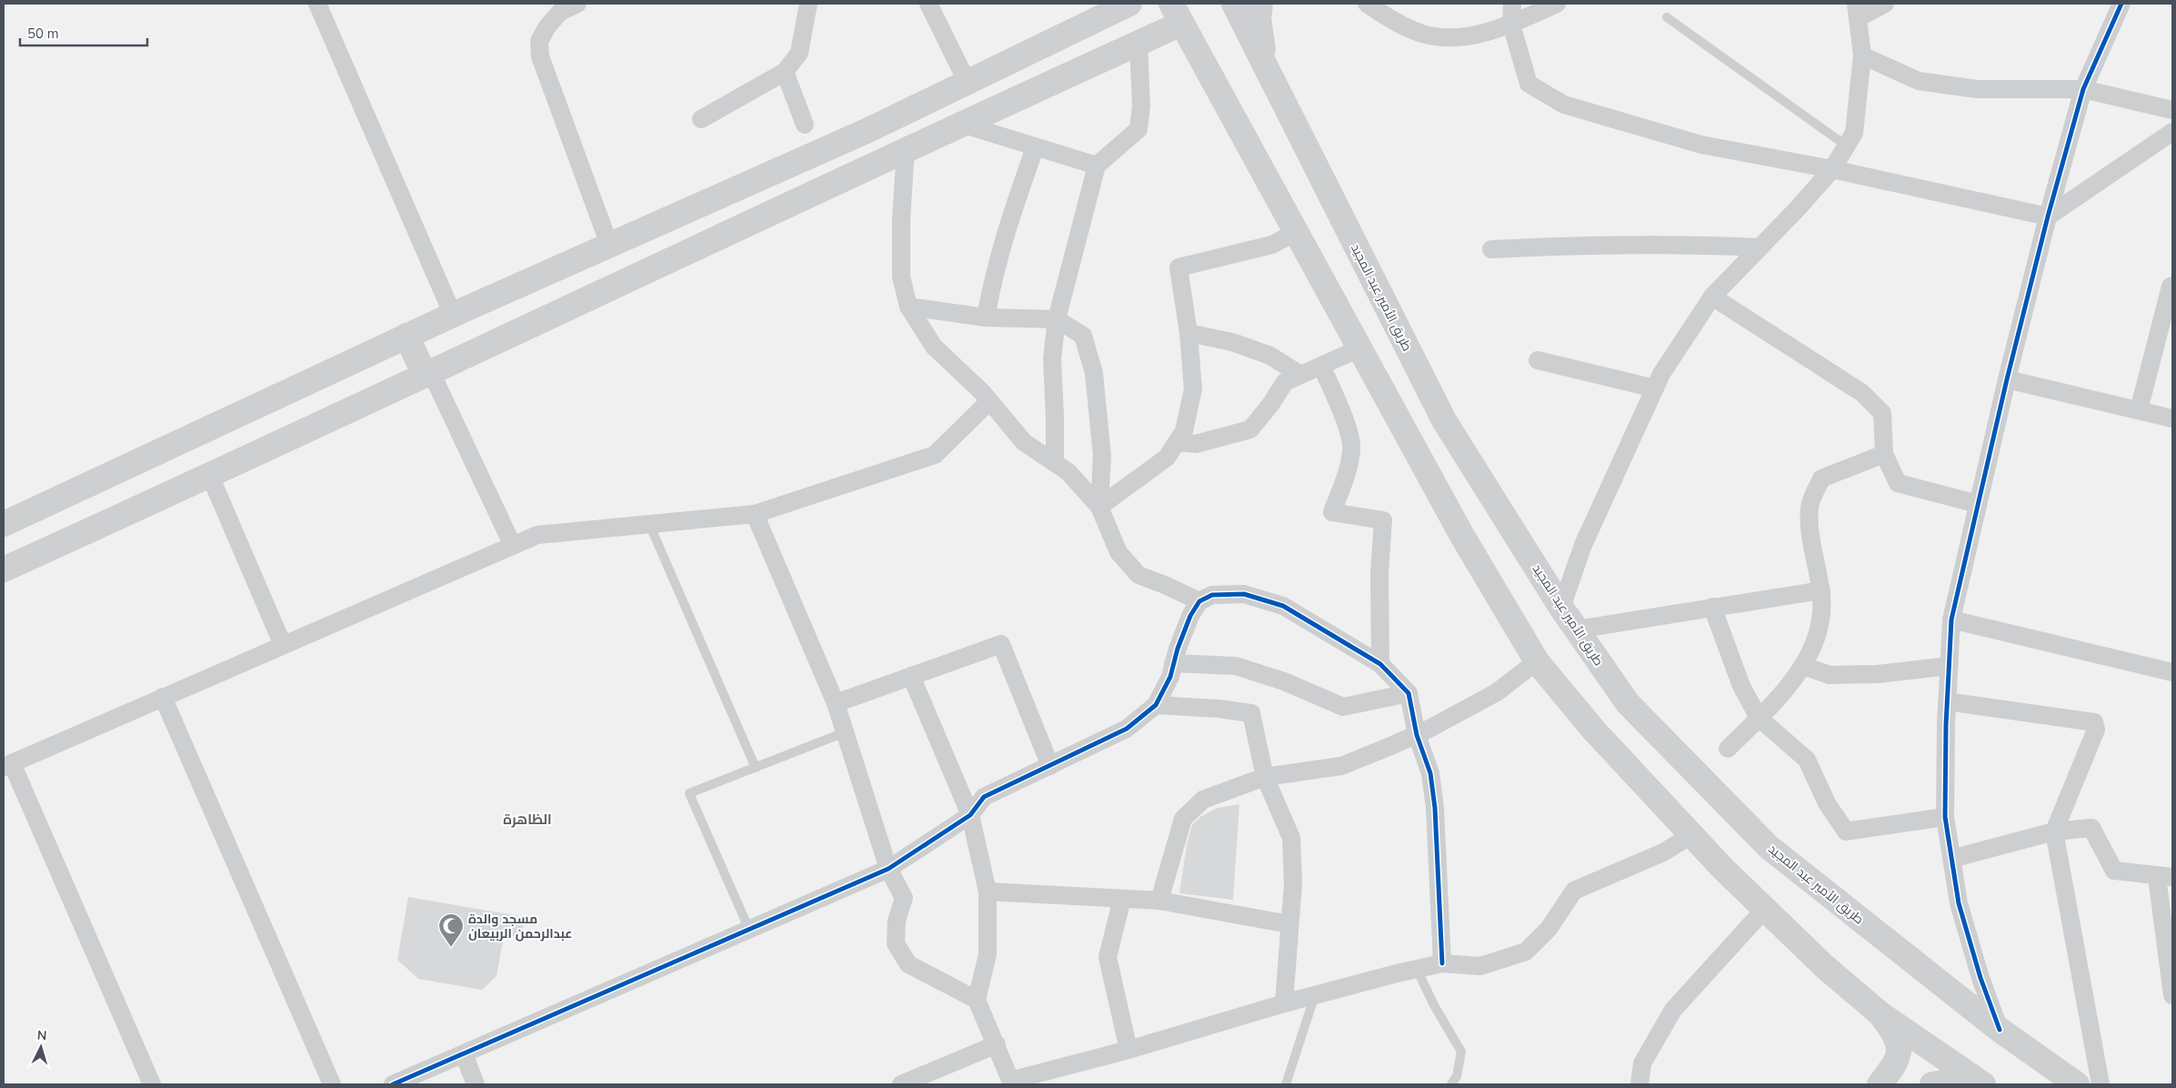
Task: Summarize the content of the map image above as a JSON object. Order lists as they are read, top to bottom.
{
  "streets": {
    "main road": ["طريق الأمير عبد المجيد"]
  },
  "districts": ["الظاهرة"],
  "places": {
    "mosque": ["مسجد والدة عبدالرحمن الربيعان"]
  },
  "scale_bar": "50 m",
  "north": "top"
}
